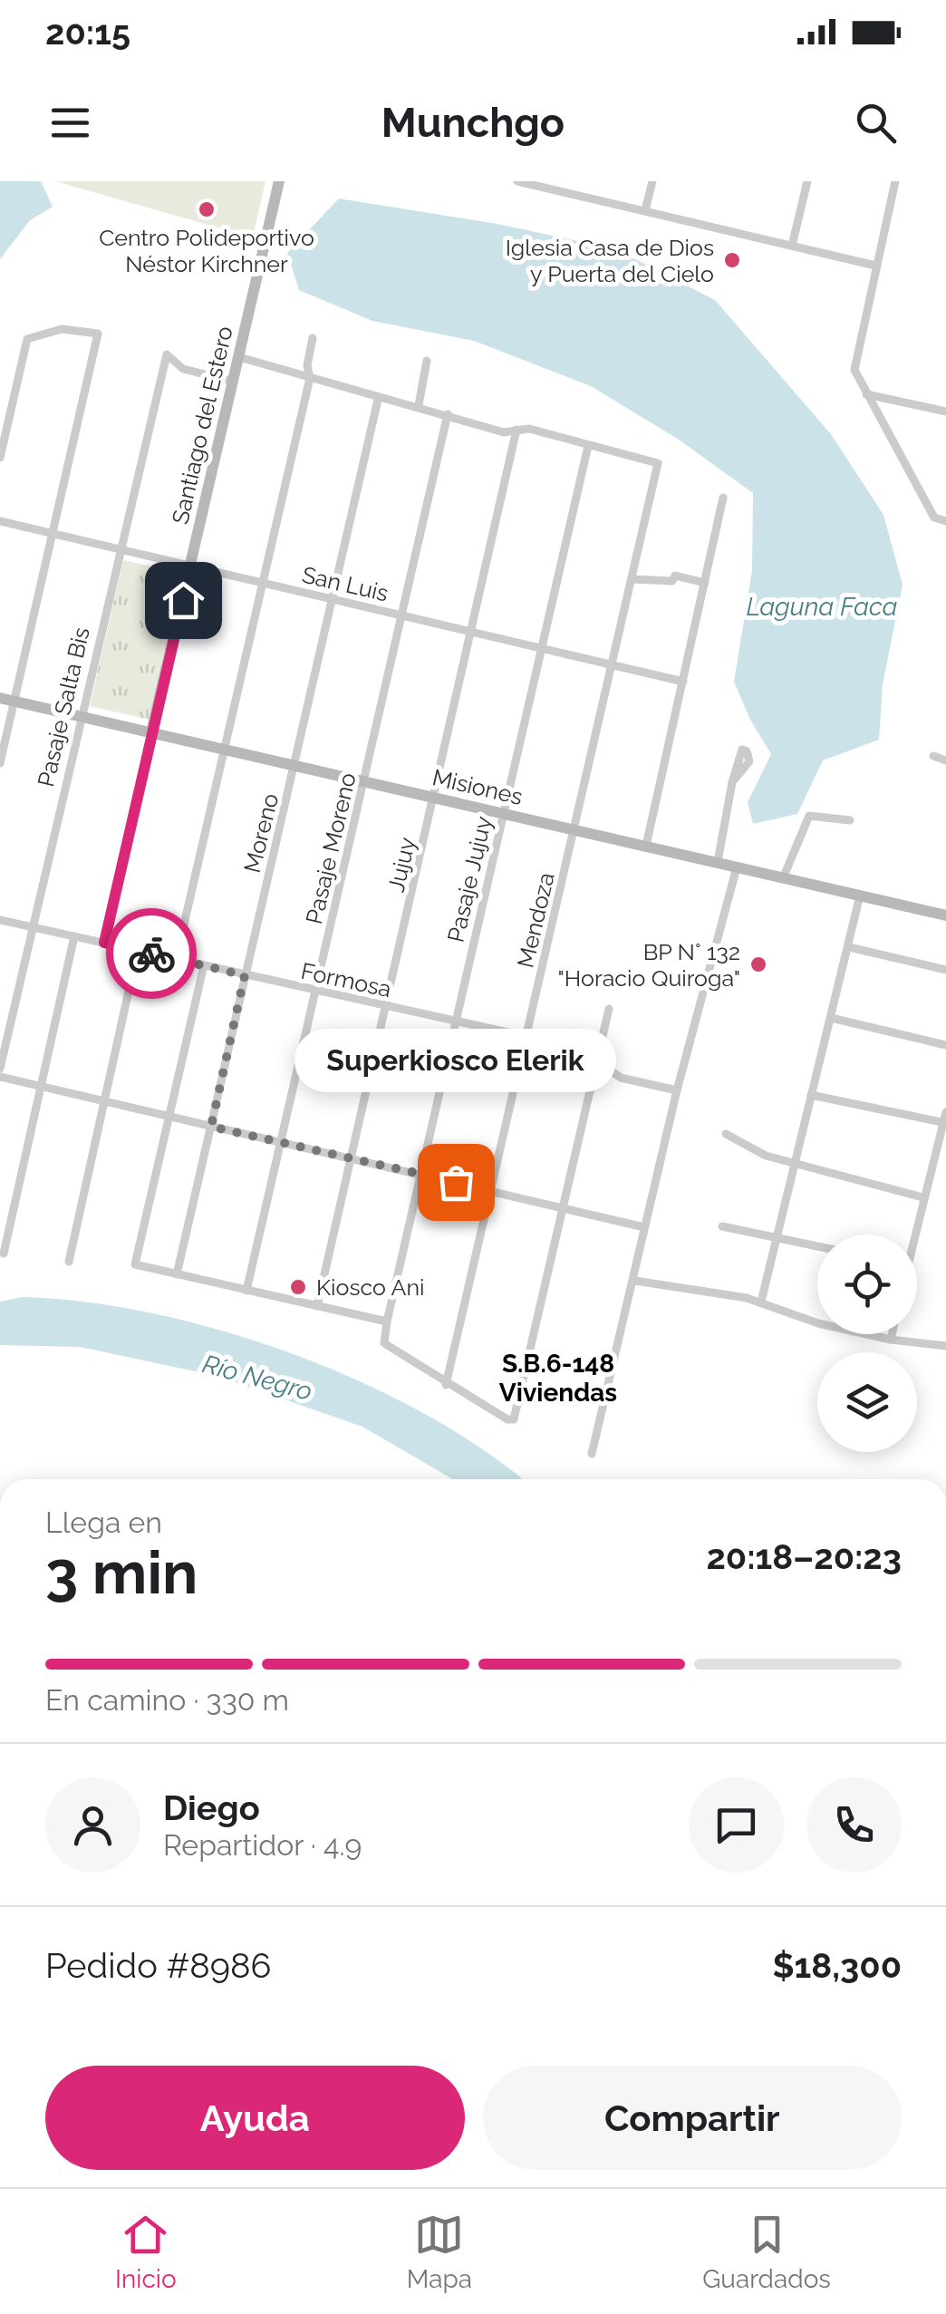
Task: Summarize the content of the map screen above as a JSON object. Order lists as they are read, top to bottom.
{
  "streets": {
    "street": [
      "Santiago del Estero",
      "San Luis",
      "Pasaje Salta Bis",
      "Misiones",
      "Moreno",
      "Pasaje Moreno",
      "Jujuy",
      "Pasaje Jujuy",
      "Mendoza",
      "Formosa"
    ]
  },
  "crossings": [
    ["Santiago del Estero", "San Luis"],
    ["Santiago del Estero", "Pasaje Salta Bis"],
    ["Santiago del Estero", "Misiones"],
    ["Santiago del Estero", "Formosa"],
    ["San Luis", "Pasaje Salta Bis"],
    ["San Luis", "Moreno"],
    ["San Luis", "Pasaje Moreno"],
    ["San Luis", "Jujuy"],
    ["San Luis", "Pasaje Jujuy"],
    ["San Luis", "Mendoza"],
    ["Pasaje Salta Bis", "Misiones"],
    ["Pasaje Salta Bis", "Formosa"],
    ["Misiones", "Moreno"],
    ["Misiones", "Pasaje Moreno"],
    ["Misiones", "Jujuy"],
    ["Misiones", "Pasaje Jujuy"],
    ["Misiones", "Mendoza"],
    ["Moreno", "Formosa"],
    ["Pasaje Moreno", "Formosa"],
    ["Jujuy", "Formosa"],
    ["Pasaje Jujuy", "Mendoza"],
    ["Pasaje Jujuy", "Formosa"],
    ["Mendoza", "Formosa"]
  ],
  "districts": ["S.B.6-148 Viviendas"],
  "water": ["Laguna Faca", "Río Negro"],
  "places": [
    "Centro Polideportivo Néstor Kirchner",
    "Iglesia Casa de Dios y Puerta del Cielo",
    "BP N° 132 \"Horacio Quiroga\"",
    "Superkiosco Elerik",
    "Kiosco Ani"
  ],
  "page": {
    "status": "20:15",
    "header": "Munchgo",
    "bubble": "Superkiosco Elerik",
    "heading": ["3 min", "Llega en", "20:18–20:23"],
    "panel": [
      "Diego",
      "Repartidor · 4.9",
      "Pedido #8986",
      "$18,300"
    ],
    "bar": "En camino · 330 m",
    "buttons": ["Ayuda", "Compartir"],
    "tabs": ["Inicio", "Mapa", "Guardados"]
  }
}
